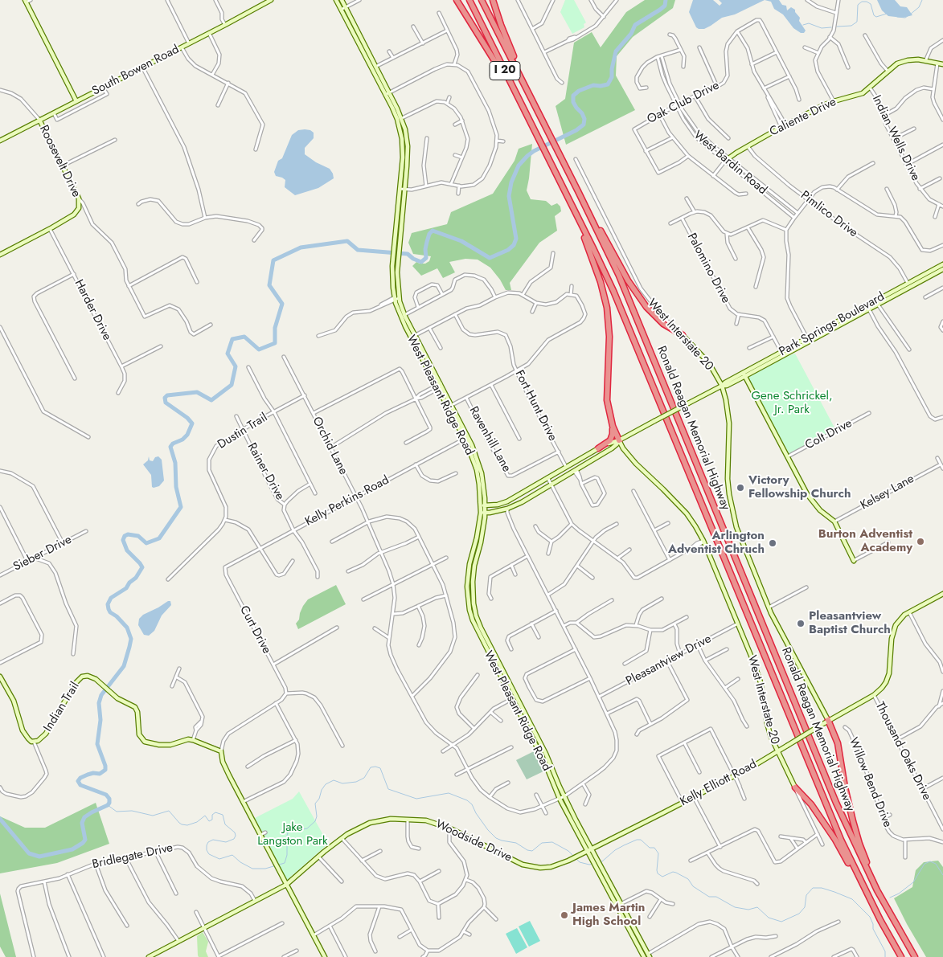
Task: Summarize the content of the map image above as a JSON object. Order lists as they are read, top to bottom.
{
  "streets": {
    "highway": ["I 20", "Ronald Reagan Memorial Highway"],
    "main road": [
      "South Bowen Road",
      "Caliente Drive",
      "Roosevelt Drive",
      "Park Springs Boulevard",
      "West Interstate 20",
      "West Pleasant Ridge Road",
      "Indian Trail",
      "Kelly Elliott Road",
      "Woodside Drive"
    ],
    "street": [
      "Oak Club Drive",
      "Indian Wells Drive",
      "West Bardin Road",
      "Pimlico Drive",
      "Palomino Drive",
      "Harder Drive",
      "Fort Hunt Drive",
      "Dustin Trail",
      "Colt Drive",
      "Ravenhill Lane",
      "Orchid Lane",
      "Rainer Drive",
      "Kelsey Lane",
      "Kelly Perkins Road",
      "Sieber Drive",
      "Curt Drive",
      "Pleasantview Drive",
      "Thousand Oaks Drive",
      "Willow Bend Drive",
      "Bridlegate Drive"
    ]
  },
  "crossings": [
    ["South Bowen Road", "Roosevelt Drive"],
    ["Oak Club Drive", "West Bardin Road"],
    ["Caliente Drive", "Indian Wells Drive"],
    ["Caliente Drive", "West Bardin Road"],
    ["Caliente Drive", "Pimlico Drive"],
    ["Roosevelt Drive", "Harder Drive"],
    ["Pimlico Drive", "Park Springs Boulevard"],
    ["Palomino Drive", "Park Springs Boulevard"],
    ["Park Springs Boulevard", "West Interstate 20"],
    ["Park Springs Boulevard", "West Pleasant Ridge Road"],
    ["Park Springs Boulevard", "Fort Hunt Drive"],
    ["West Interstate 20", "Pleasantview Drive"],
    ["West Interstate 20", "Kelly Elliott Road"],
    ["West Pleasant Ridge Road", "Kelly Perkins Road"],
    ["West Pleasant Ridge Road", "Kelly Elliott Road"],
    ["West Pleasant Ridge Road", "Woodside Drive"],
    ["Fort Hunt Drive", "Ravenhill Lane"],
    ["Dustin Trail", "Orchid Lane"],
    ["Dustin Trail", "Rainer Drive"],
    ["Orchid Lane", "Kelly Perkins Road"],
    ["Kelly Perkins Road", "Curt Drive"],
    ["Thousand Oaks Drive", "Kelly Elliott Road"],
    ["Kelly Elliott Road", "Woodside Drive"],
    ["Woodside Drive", "Bridlegate Drive"]
  ],
  "parks": ["Gene Schrickel, Jr. Park", "Jake Langston Park"],
  "places": [
    "Victory Fellowship Church",
    "Burton Adventist Academy",
    "Arlington Adventist Chruch",
    "Pleasantview Baptist Church",
    "James Martin High School"
  ]
}
